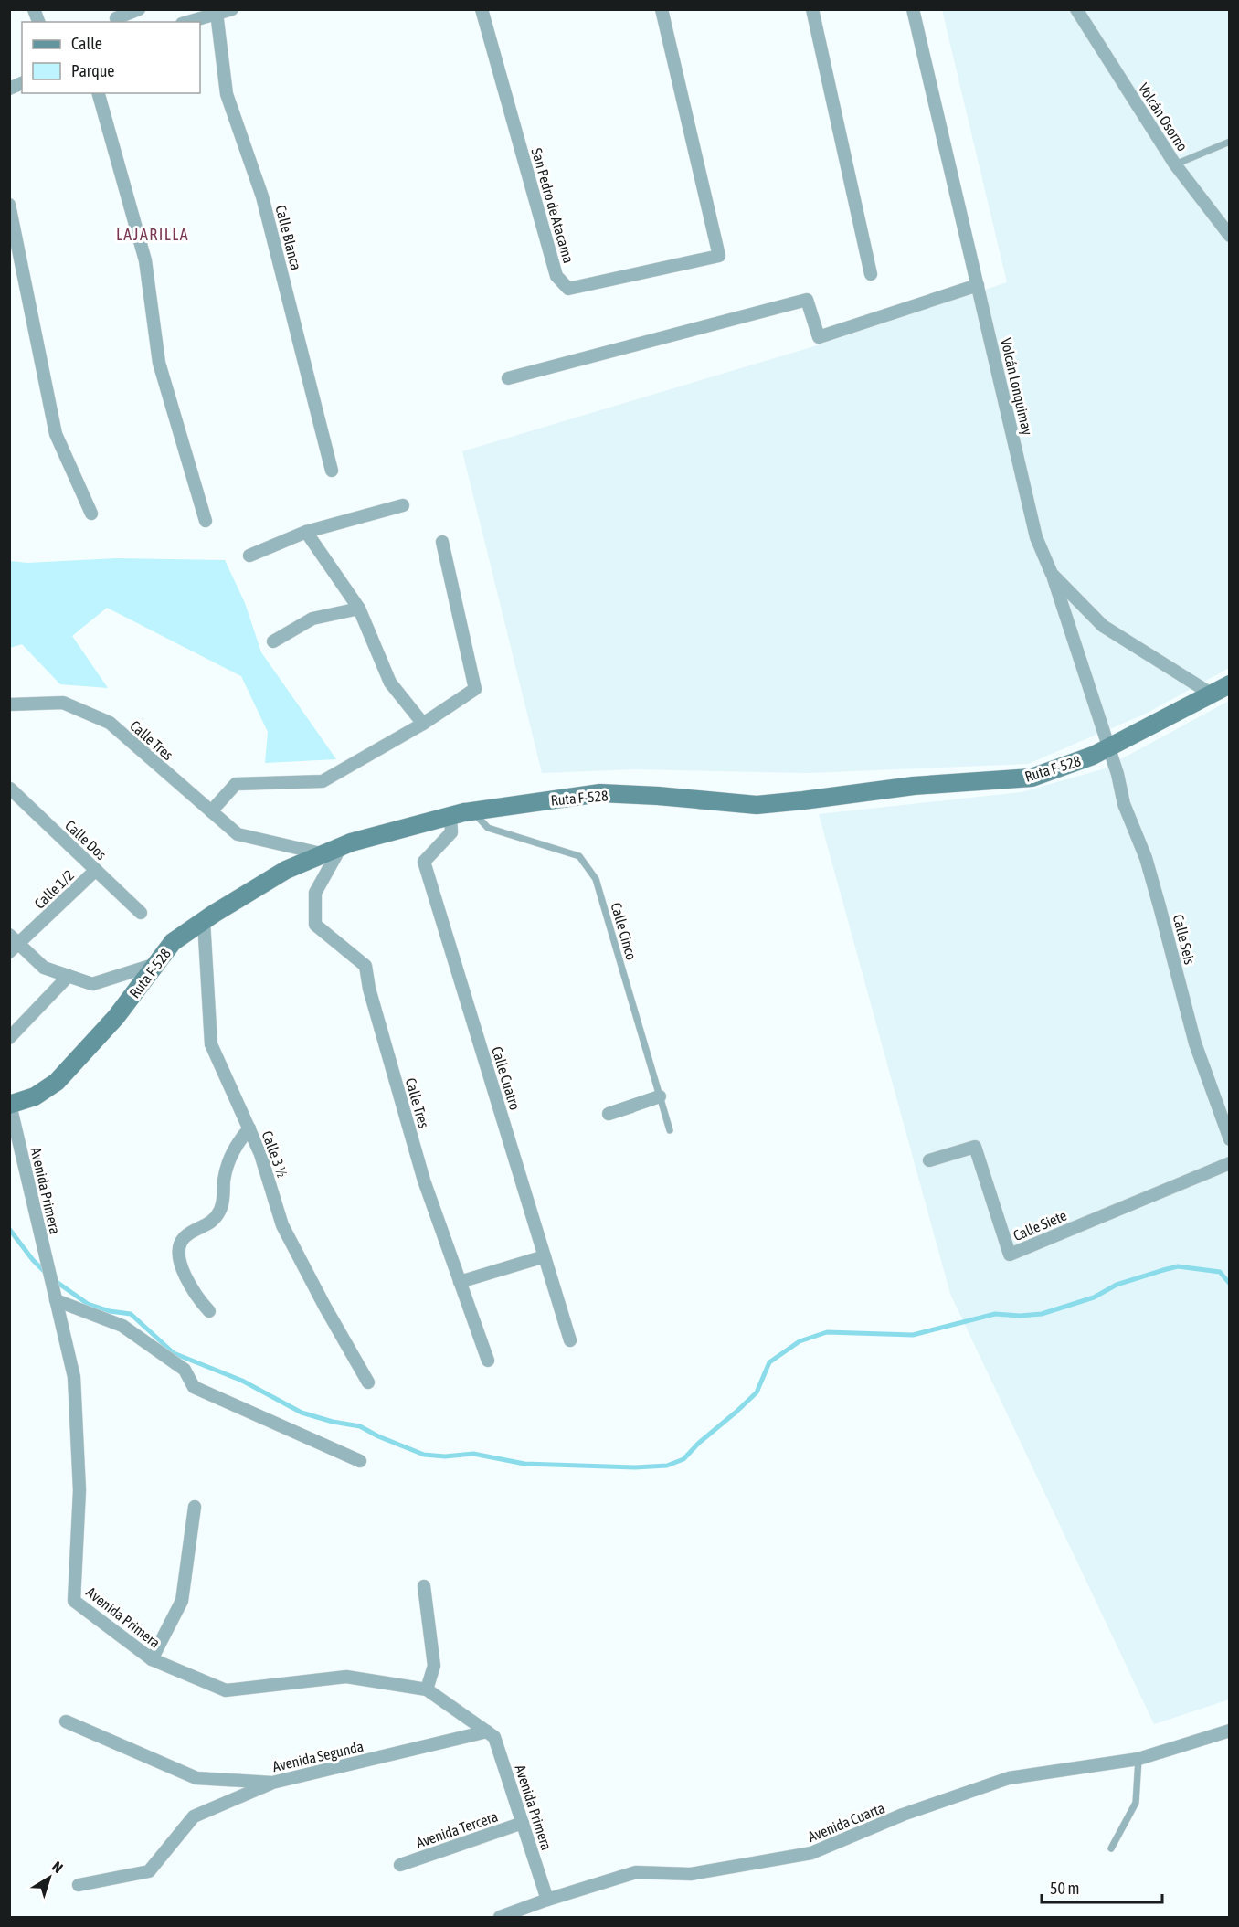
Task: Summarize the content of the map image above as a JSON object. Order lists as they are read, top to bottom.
{
  "streets": {
    "main road": ["Ruta F-528"],
    "street": [
      "Volcán Osorno",
      "San Pedro de Atacama",
      "Calle Blanca",
      "Volcán Lonquimay",
      "Calle Tres",
      "Calle Dos",
      "Calle 1/2",
      "Calle Seis",
      "Calle Cuatro",
      "Calle 3 ½",
      "Avenida Primera",
      "Calle Siete",
      "Avenida Segunda",
      "Avenida Cuarta",
      "Avenida Tercera"
    ],
    "lane": ["Calle Cinco"]
  },
  "crossings": [
    ["Volcán Lonquimay", "Ruta F-528"],
    ["Volcán Lonquimay", "Calle Seis"],
    ["Calle Tres", "Ruta F-528"],
    ["Ruta F-528", "Calle Cinco"],
    ["Ruta F-528", "Calle Seis"],
    ["Ruta F-528", "Calle Cuatro"],
    ["Ruta F-528", "Calle 3 ½"],
    ["Ruta F-528", "Avenida Primera"],
    ["Calle Dos", "Calle 1/2"],
    ["Avenida Primera", "Avenida Segunda"],
    ["Avenida Primera", "Avenida Cuarta"],
    ["Avenida Primera", "Avenida Tercera"]
  ],
  "districts": ["LAJARILLA"],
  "legend": ["Calle", "Parque"],
  "scale_bar": "50 m",
  "north": "top right"
}
